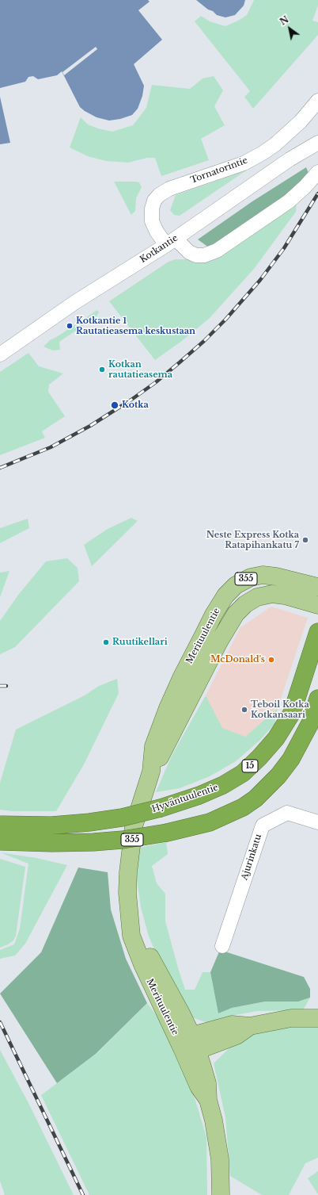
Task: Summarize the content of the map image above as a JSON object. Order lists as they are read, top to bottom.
{
  "streets": {
    "highway": ["15", "Hyväntuulentie"],
    "main road": ["355", "Merituulentie"],
    "street": ["Tornatorintie", "Kotkantie", "Ajurinkatu"]
  },
  "crossings": [
    ["Tornatorintie", "Kotkantie"]
  ],
  "places": [
    "Kotkantie 1 Rautatieasema keskustaan",
    "Kotkan rautatieasema",
    "Kotka",
    "Neste Express Kotka Ratapihankatu 7",
    "Ruutikellari",
    "McDonald's",
    "Teboil Kotka Kotkansaari"
  ],
  "north": "top left"
}
